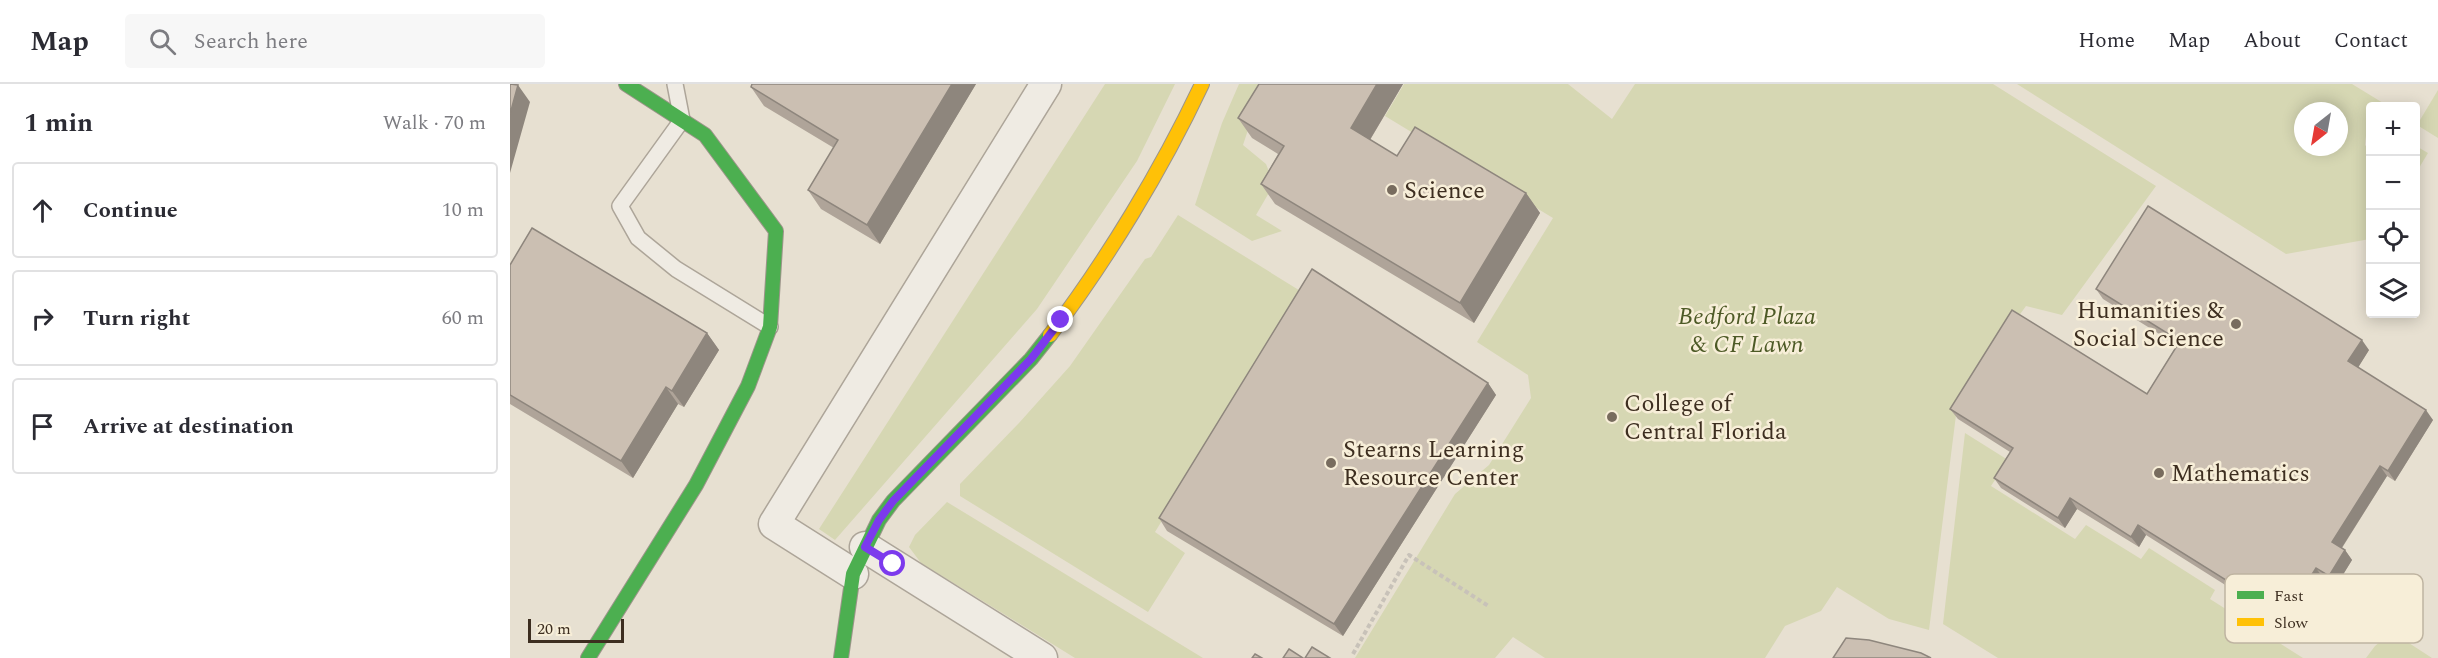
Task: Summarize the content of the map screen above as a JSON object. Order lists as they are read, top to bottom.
{
  "parks": ["Bedford Plaza & CF Lawn"],
  "places": [
    "Science",
    "Humanities & Social Science",
    "College of Central Florida",
    "Stearns Learning Resource Center",
    "Mathematics"
  ],
  "legend": ["Fast", "Slow"],
  "scale_bar": "20 m",
  "north": "bottom left",
  "page": {
    "header": "Map",
    "search": "Search here",
    "nav": [
      "Home",
      "Map",
      "About",
      "Contact"
    ],
    "heading": ["1 min", "Walk · 70 m"],
    "map_buttons": ["+", "−"],
    "list": [
      ["Continue", "10 m"],
      ["Turn right", "60 m"],
      "Arrive at destination"
    ],
    "scale": "20 m"
  }
}
